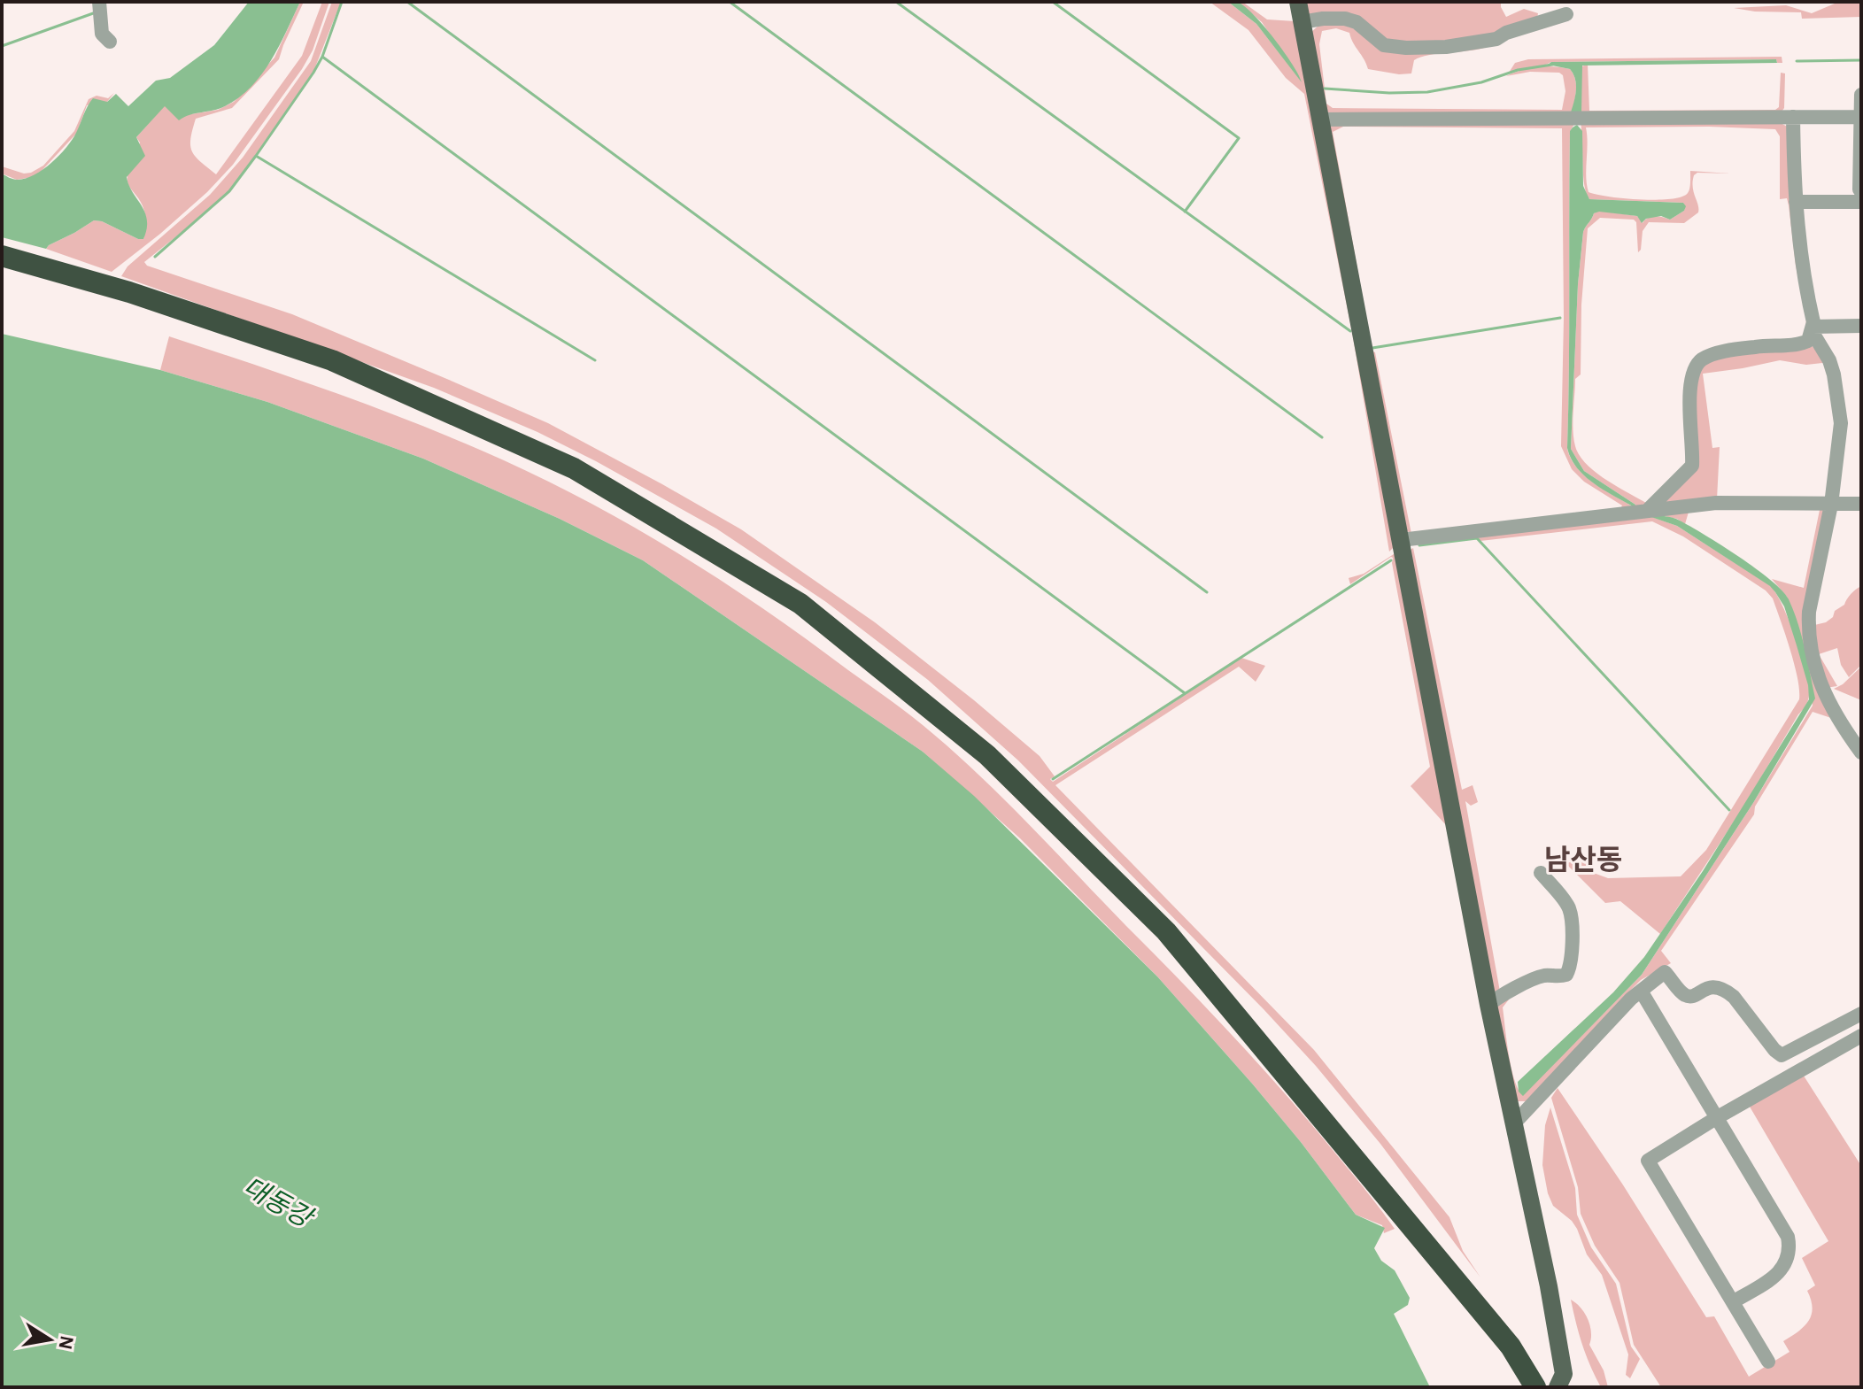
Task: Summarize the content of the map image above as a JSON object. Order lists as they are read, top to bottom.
{
  "districts": ["남산동"],
  "water": ["대동강"],
  "north": "right"
}
